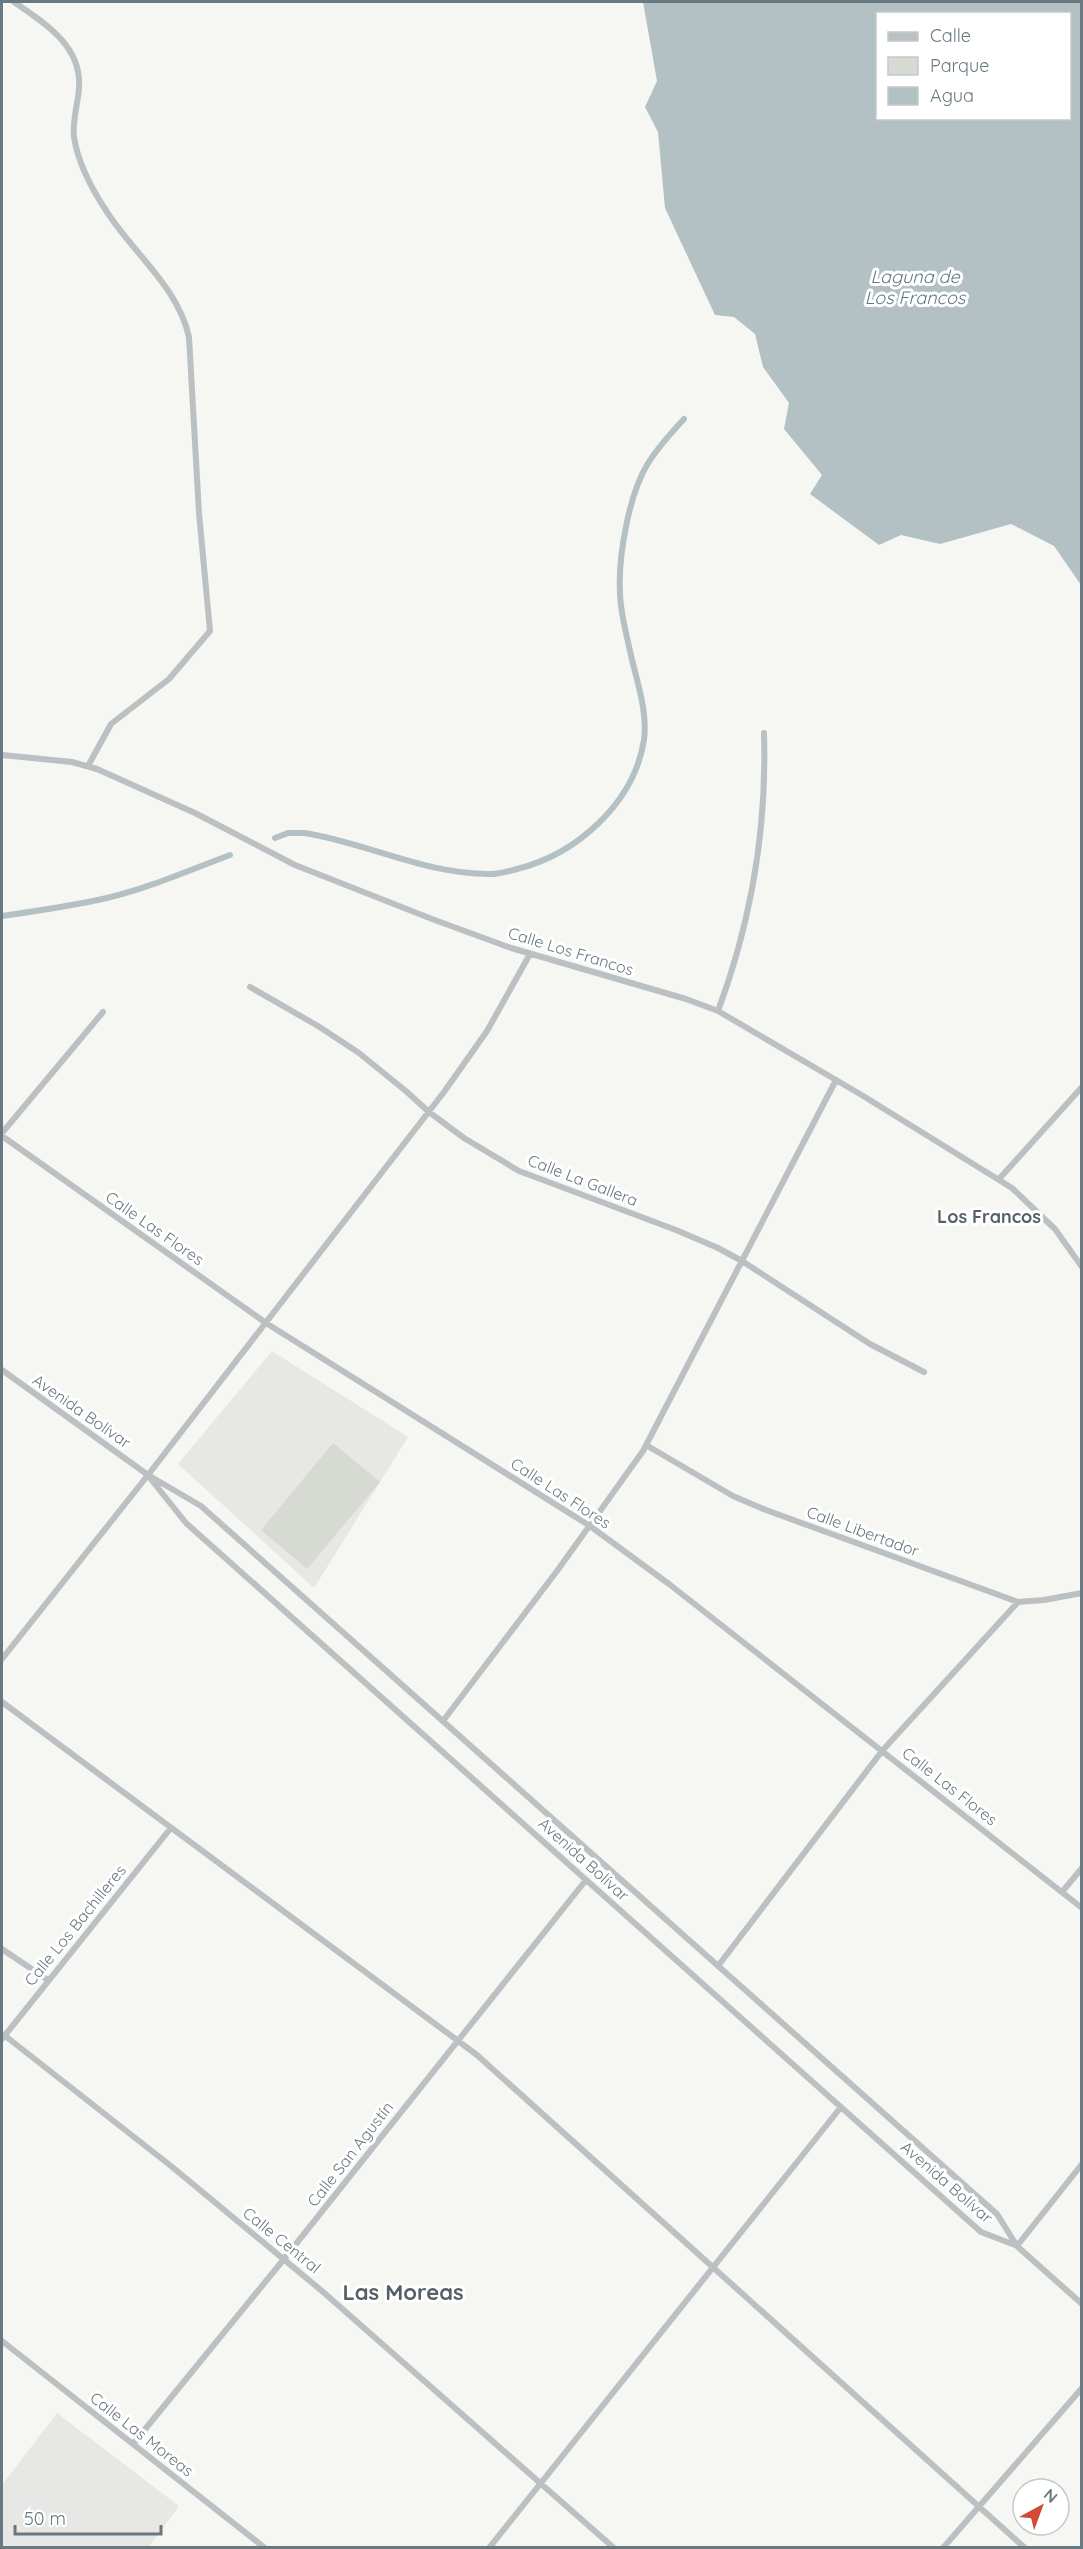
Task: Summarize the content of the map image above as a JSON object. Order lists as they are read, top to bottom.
{
  "streets": {
    "street": [
      "Calle Los Francos",
      "Calle La Gallera",
      "Calle Las Flores",
      "Avenida Bolívar",
      "Calle Libertador",
      "Calle Los Bachilleres",
      "Calle San Agustín",
      "Calle Central",
      "Calle Las Moreas"
    ]
  },
  "crossings": [
    ["Avenida Bolívar", "Calle San Agustín"],
    ["Calle Los Bachilleres", "Calle Central"],
    ["Calle San Agustín", "Calle Central"],
    ["Calle San Agustín", "Calle Las Moreas"]
  ],
  "districts": ["Los Francos", "Las Moreas"],
  "water": ["Laguna de Los Francos"],
  "legend": ["Calle", "Parque", "Agua"],
  "scale_bar": "50 m",
  "north": "top right"
}
